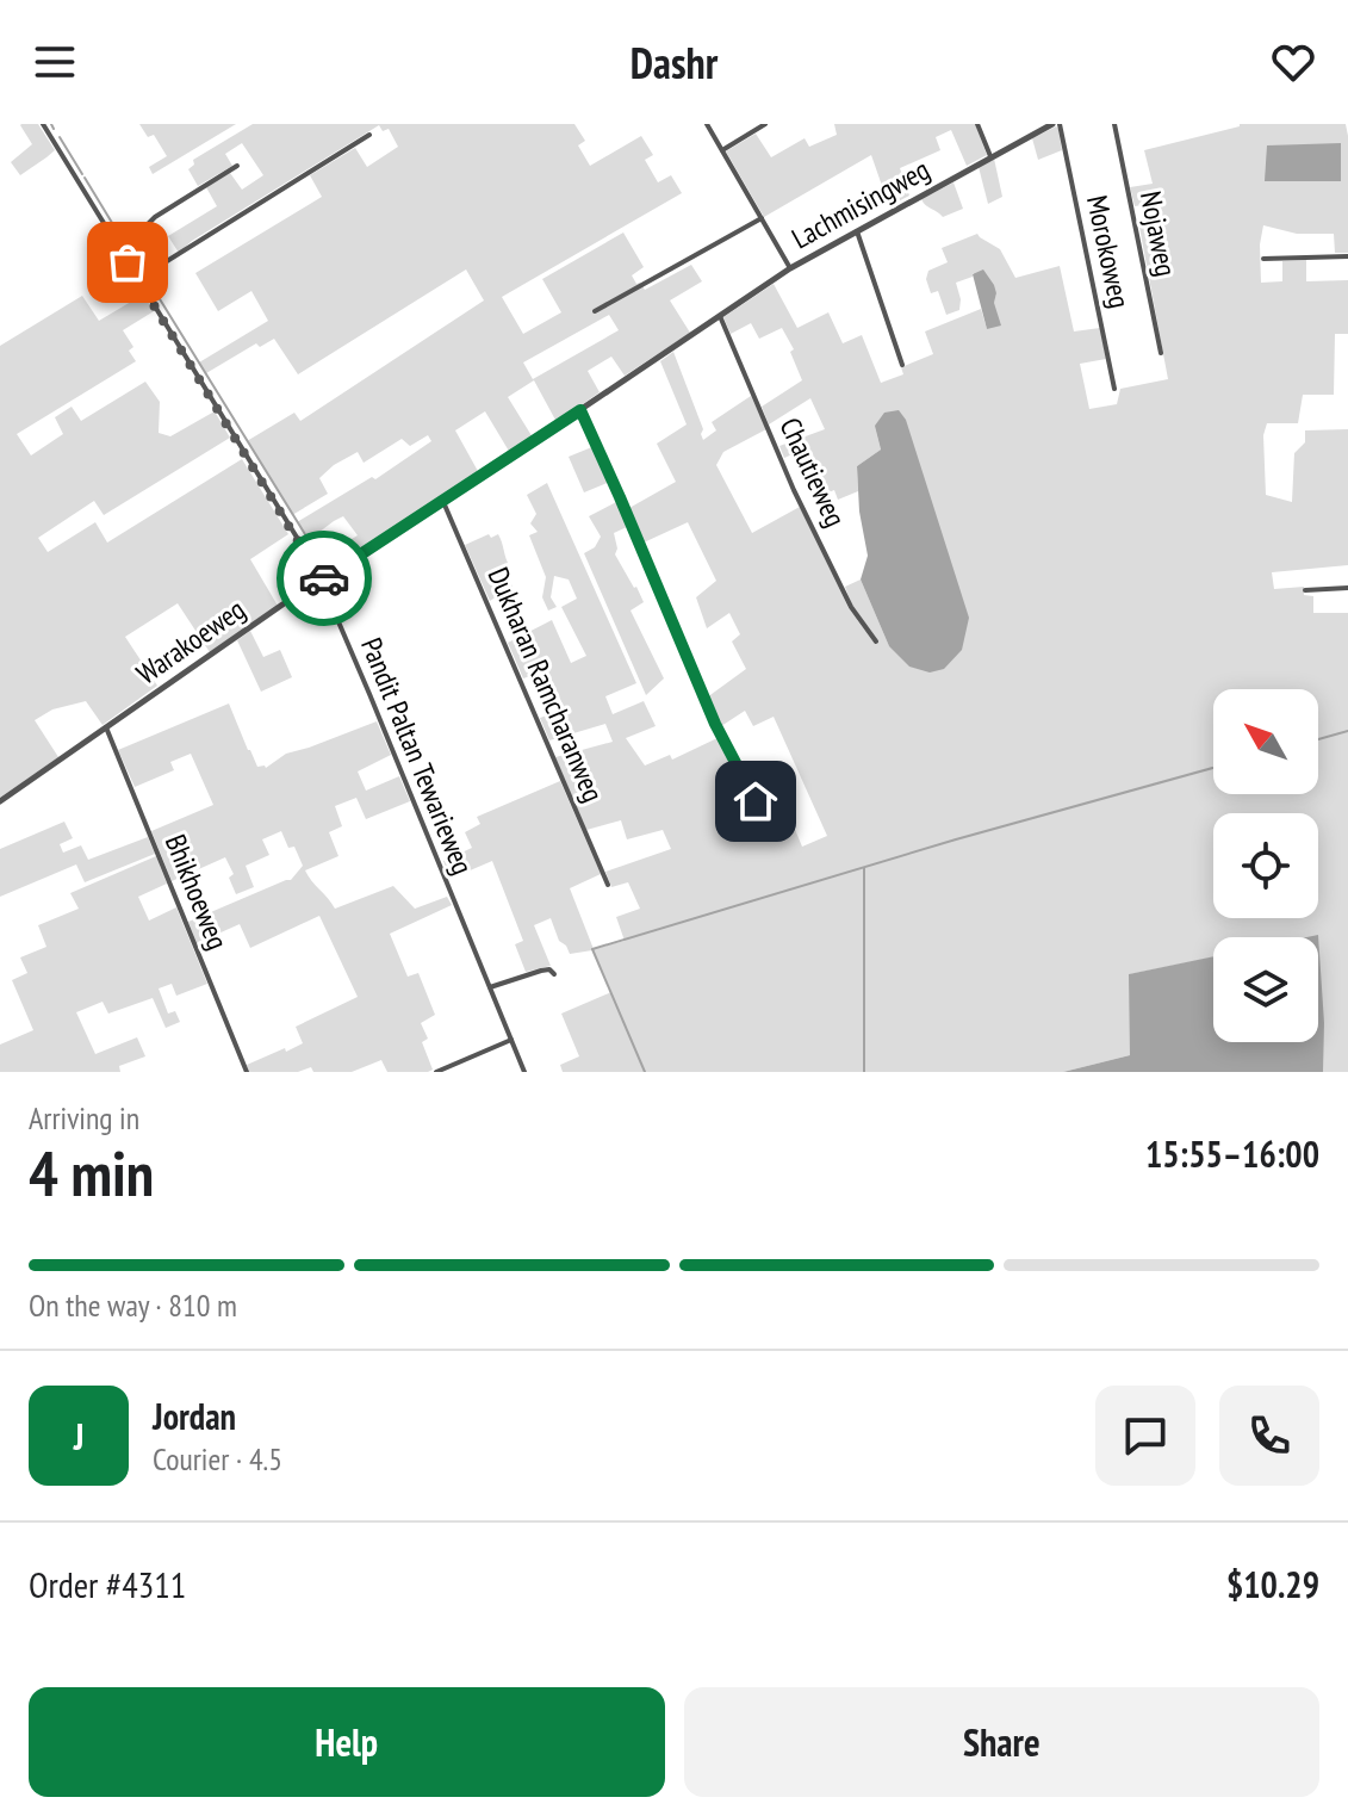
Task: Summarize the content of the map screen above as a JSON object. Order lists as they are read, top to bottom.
{
  "streets": {
    "street": [
      "Lachmisingweg",
      "Nojaweg",
      "Morokoweg",
      "Chautieweg",
      "Warakoeweg",
      "Dukharan Ramcharanweg",
      "Pandit Paltan Tewarieweg",
      "Bhikhoeweg"
    ]
  },
  "crossings": [
    ["Lachmisingweg", "Warakoeweg"],
    ["Chautieweg", "Warakoeweg"],
    ["Warakoeweg", "Dukharan Ramcharanweg"],
    ["Warakoeweg", "Pandit Paltan Tewarieweg"],
    ["Warakoeweg", "Bhikhoeweg"]
  ],
  "north": "top left",
  "page": {
    "header": "Dashr",
    "heading": ["4 min", "Arriving in", "15:55–16:00"],
    "panel": [
      "Jordan",
      "Courier · 4.5",
      "Order #4311",
      "$10.29"
    ],
    "bar": "On the way · 810 m",
    "round": "J",
    "buttons": ["Help", "Share"]
  }
}
